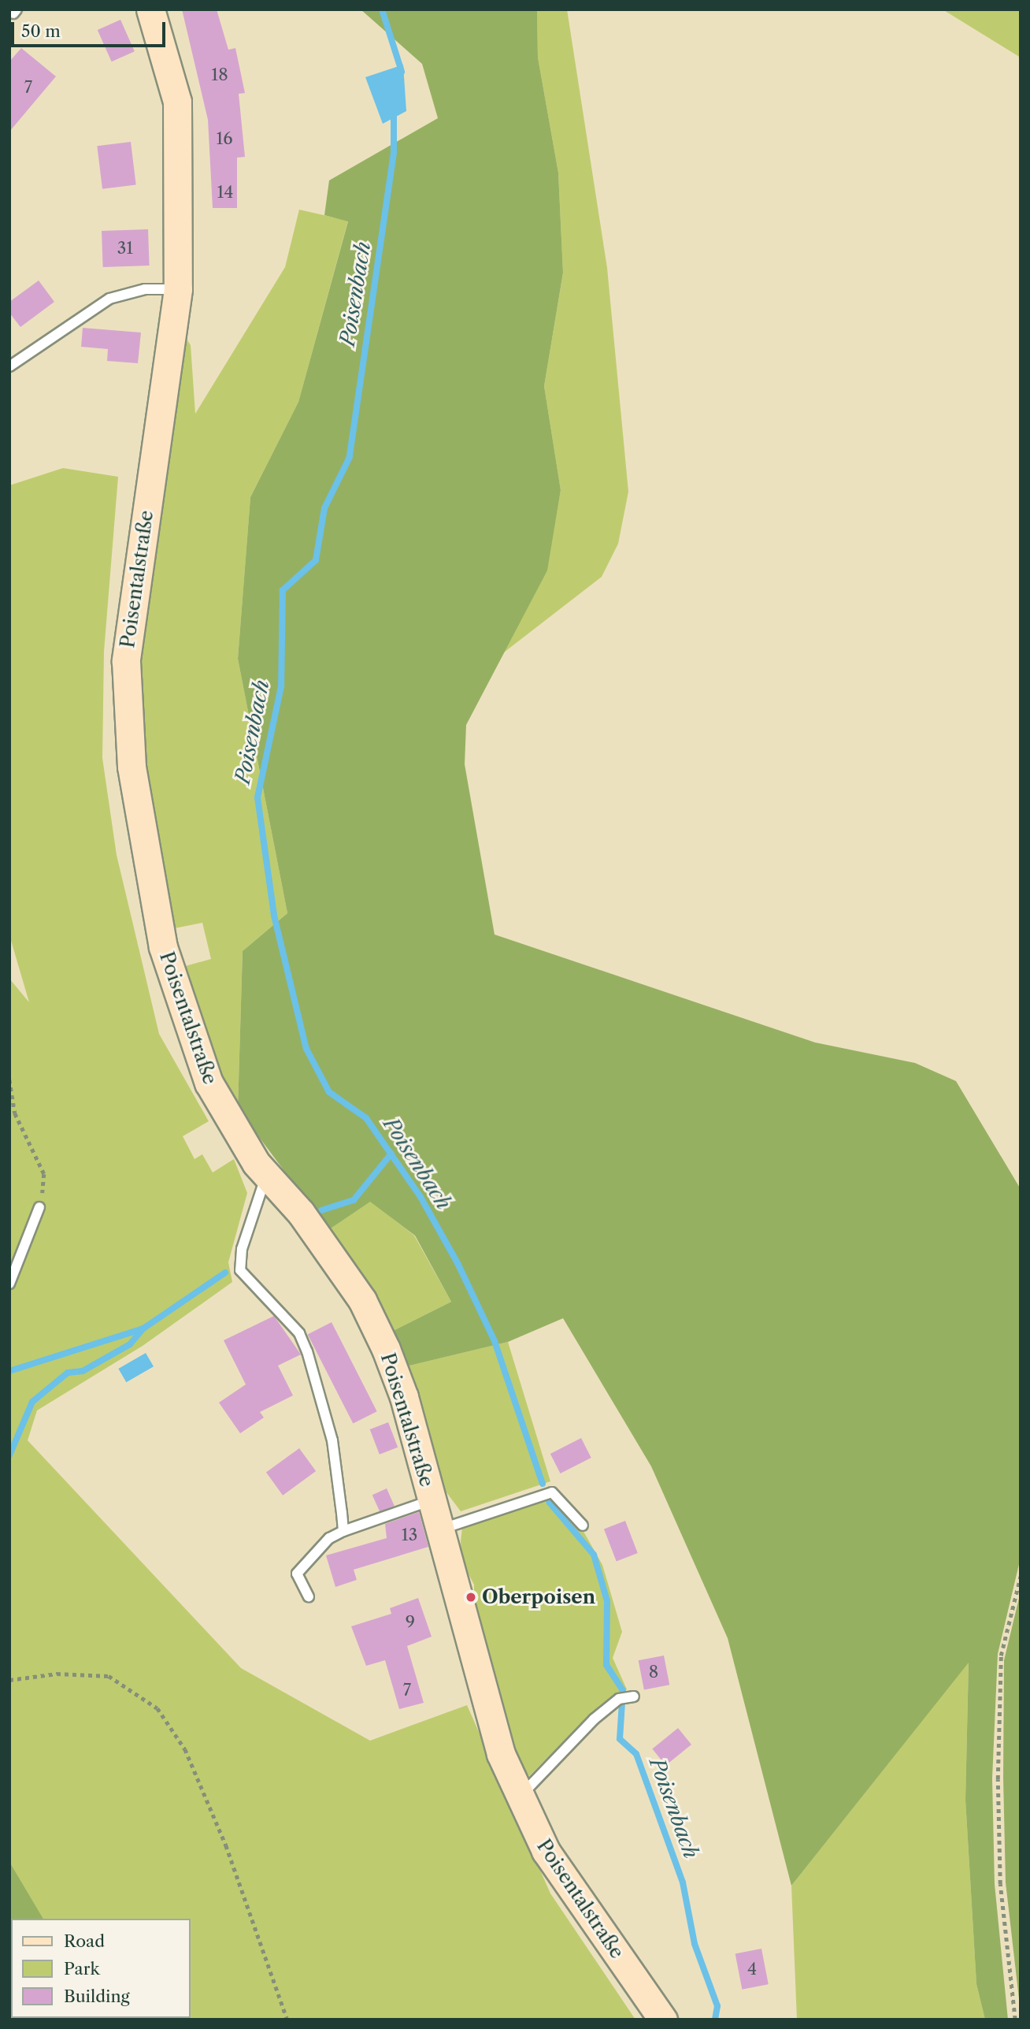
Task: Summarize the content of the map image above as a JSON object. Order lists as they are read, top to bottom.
{
  "streets": {
    "main road": ["Poisentalstraße"]
  },
  "water": ["Poisenbach"],
  "places": ["Oberpoisen"],
  "house_numbers": [
    "18",
    "7",
    "16",
    "14",
    "31",
    "13",
    "9",
    "8",
    "7",
    "4"
  ],
  "legend": ["Road", "Park", "Building"],
  "scale_bar": "50 m"
}
